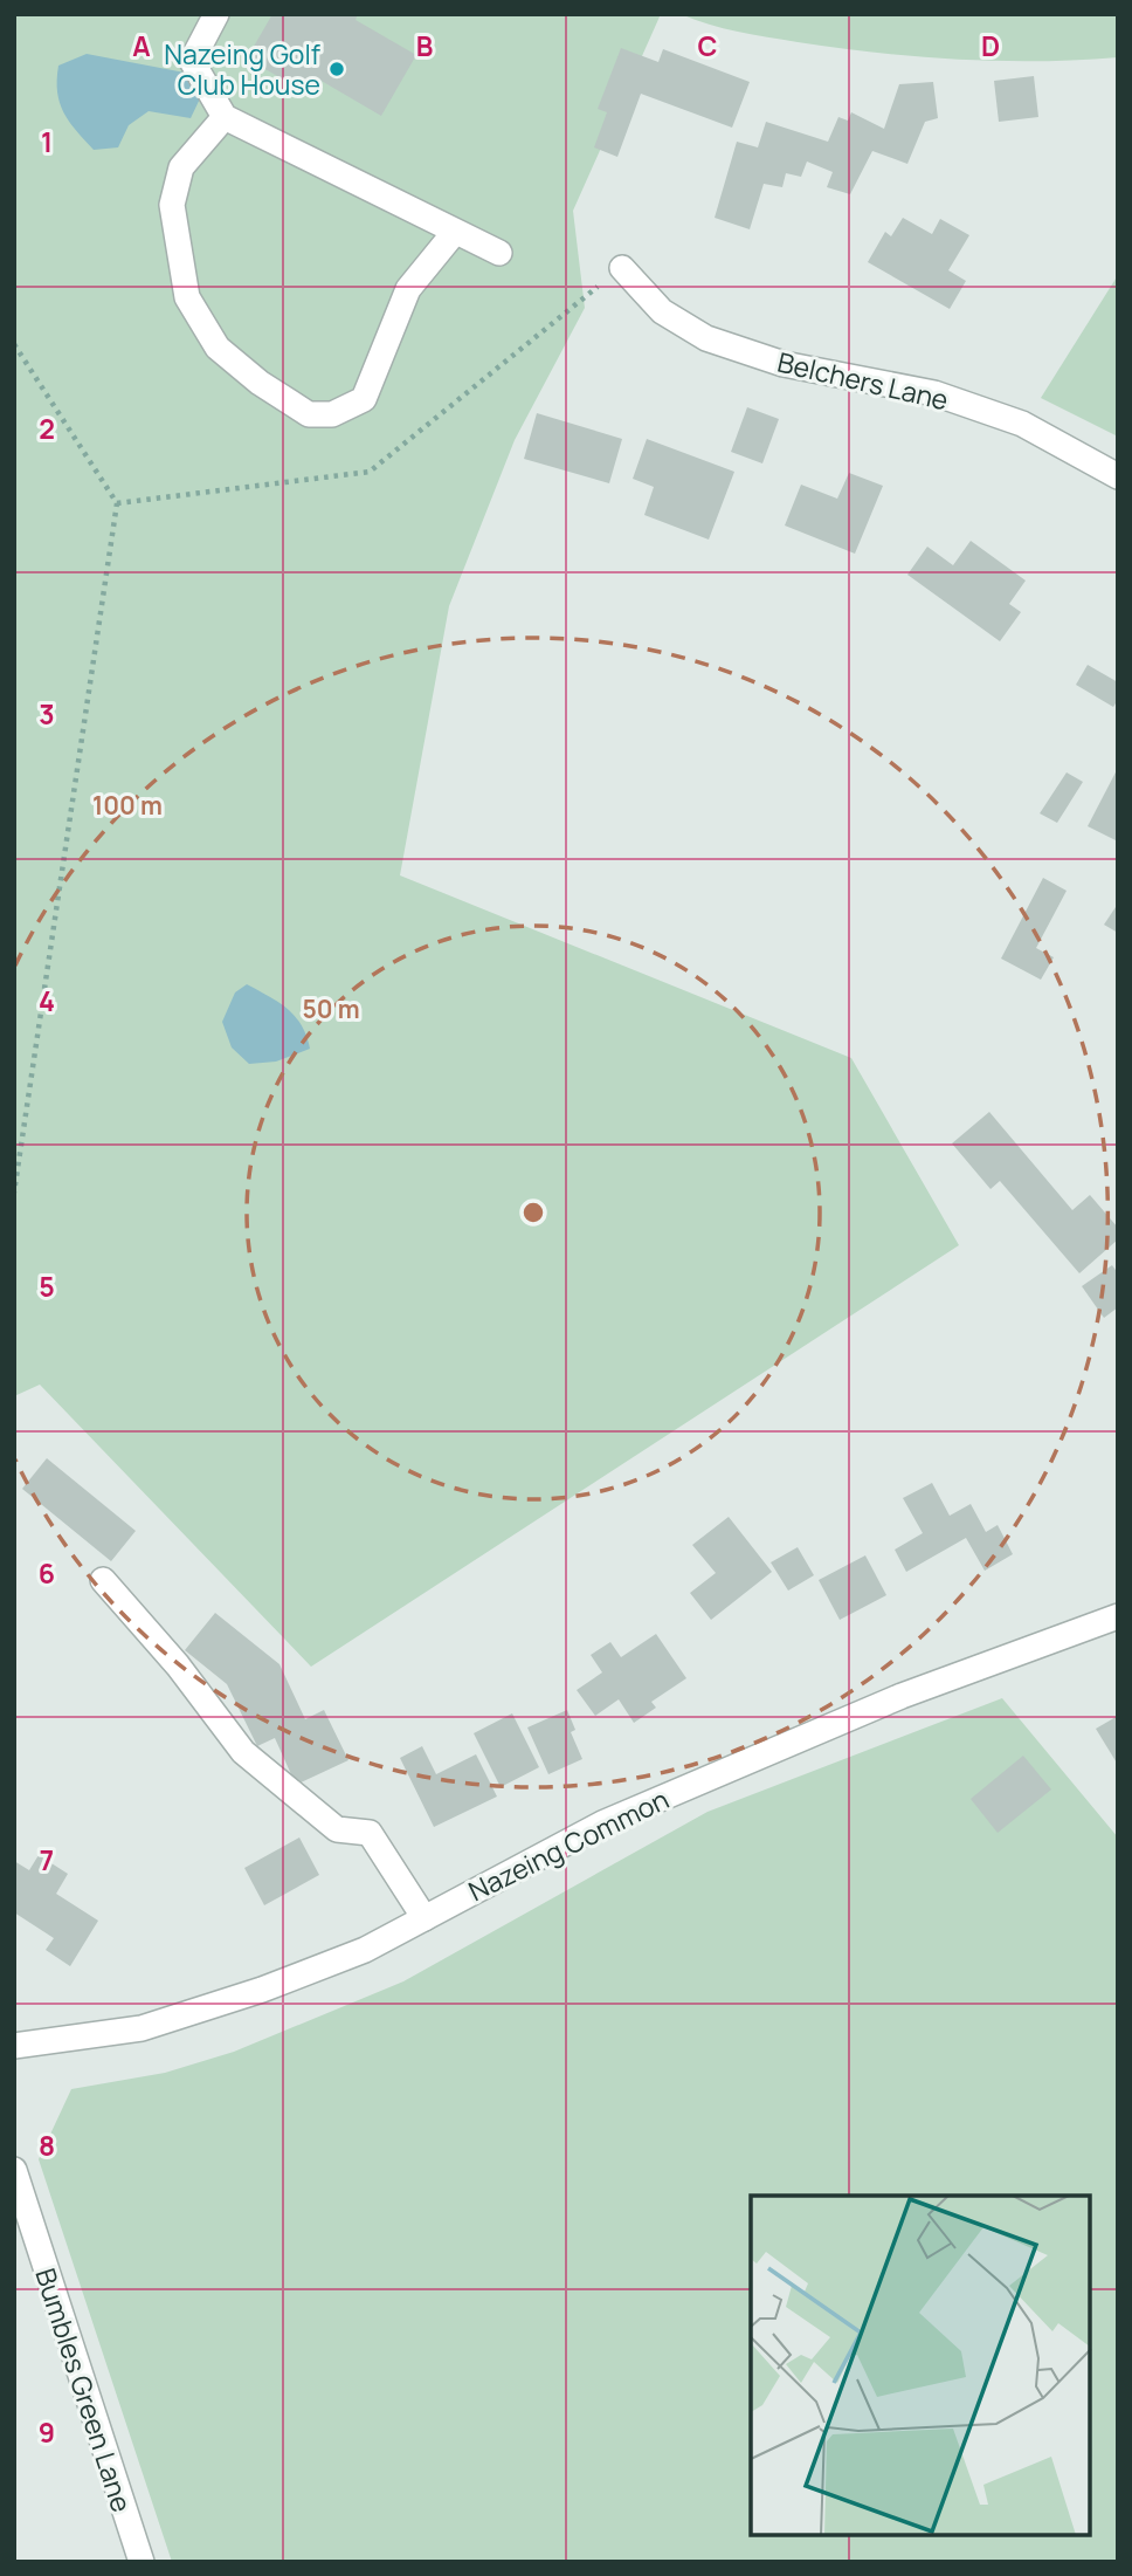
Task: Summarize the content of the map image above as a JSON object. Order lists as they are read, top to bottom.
{
  "streets": {
    "street": ["Belchers Lane", "Nazeing Common", "Bumbles Green Lane"]
  },
  "places": ["Nazeing Golf Club House"],
  "grid": {
    "columns": [
      "A",
      "B",
      "C",
      "D"
    ],
    "rows": [
      "1",
      "2",
      "3",
      "4",
      "5",
      "6",
      "7",
      "8",
      "9"
    ]
  },
  "rings": ["100 m", "50 m"]
}
